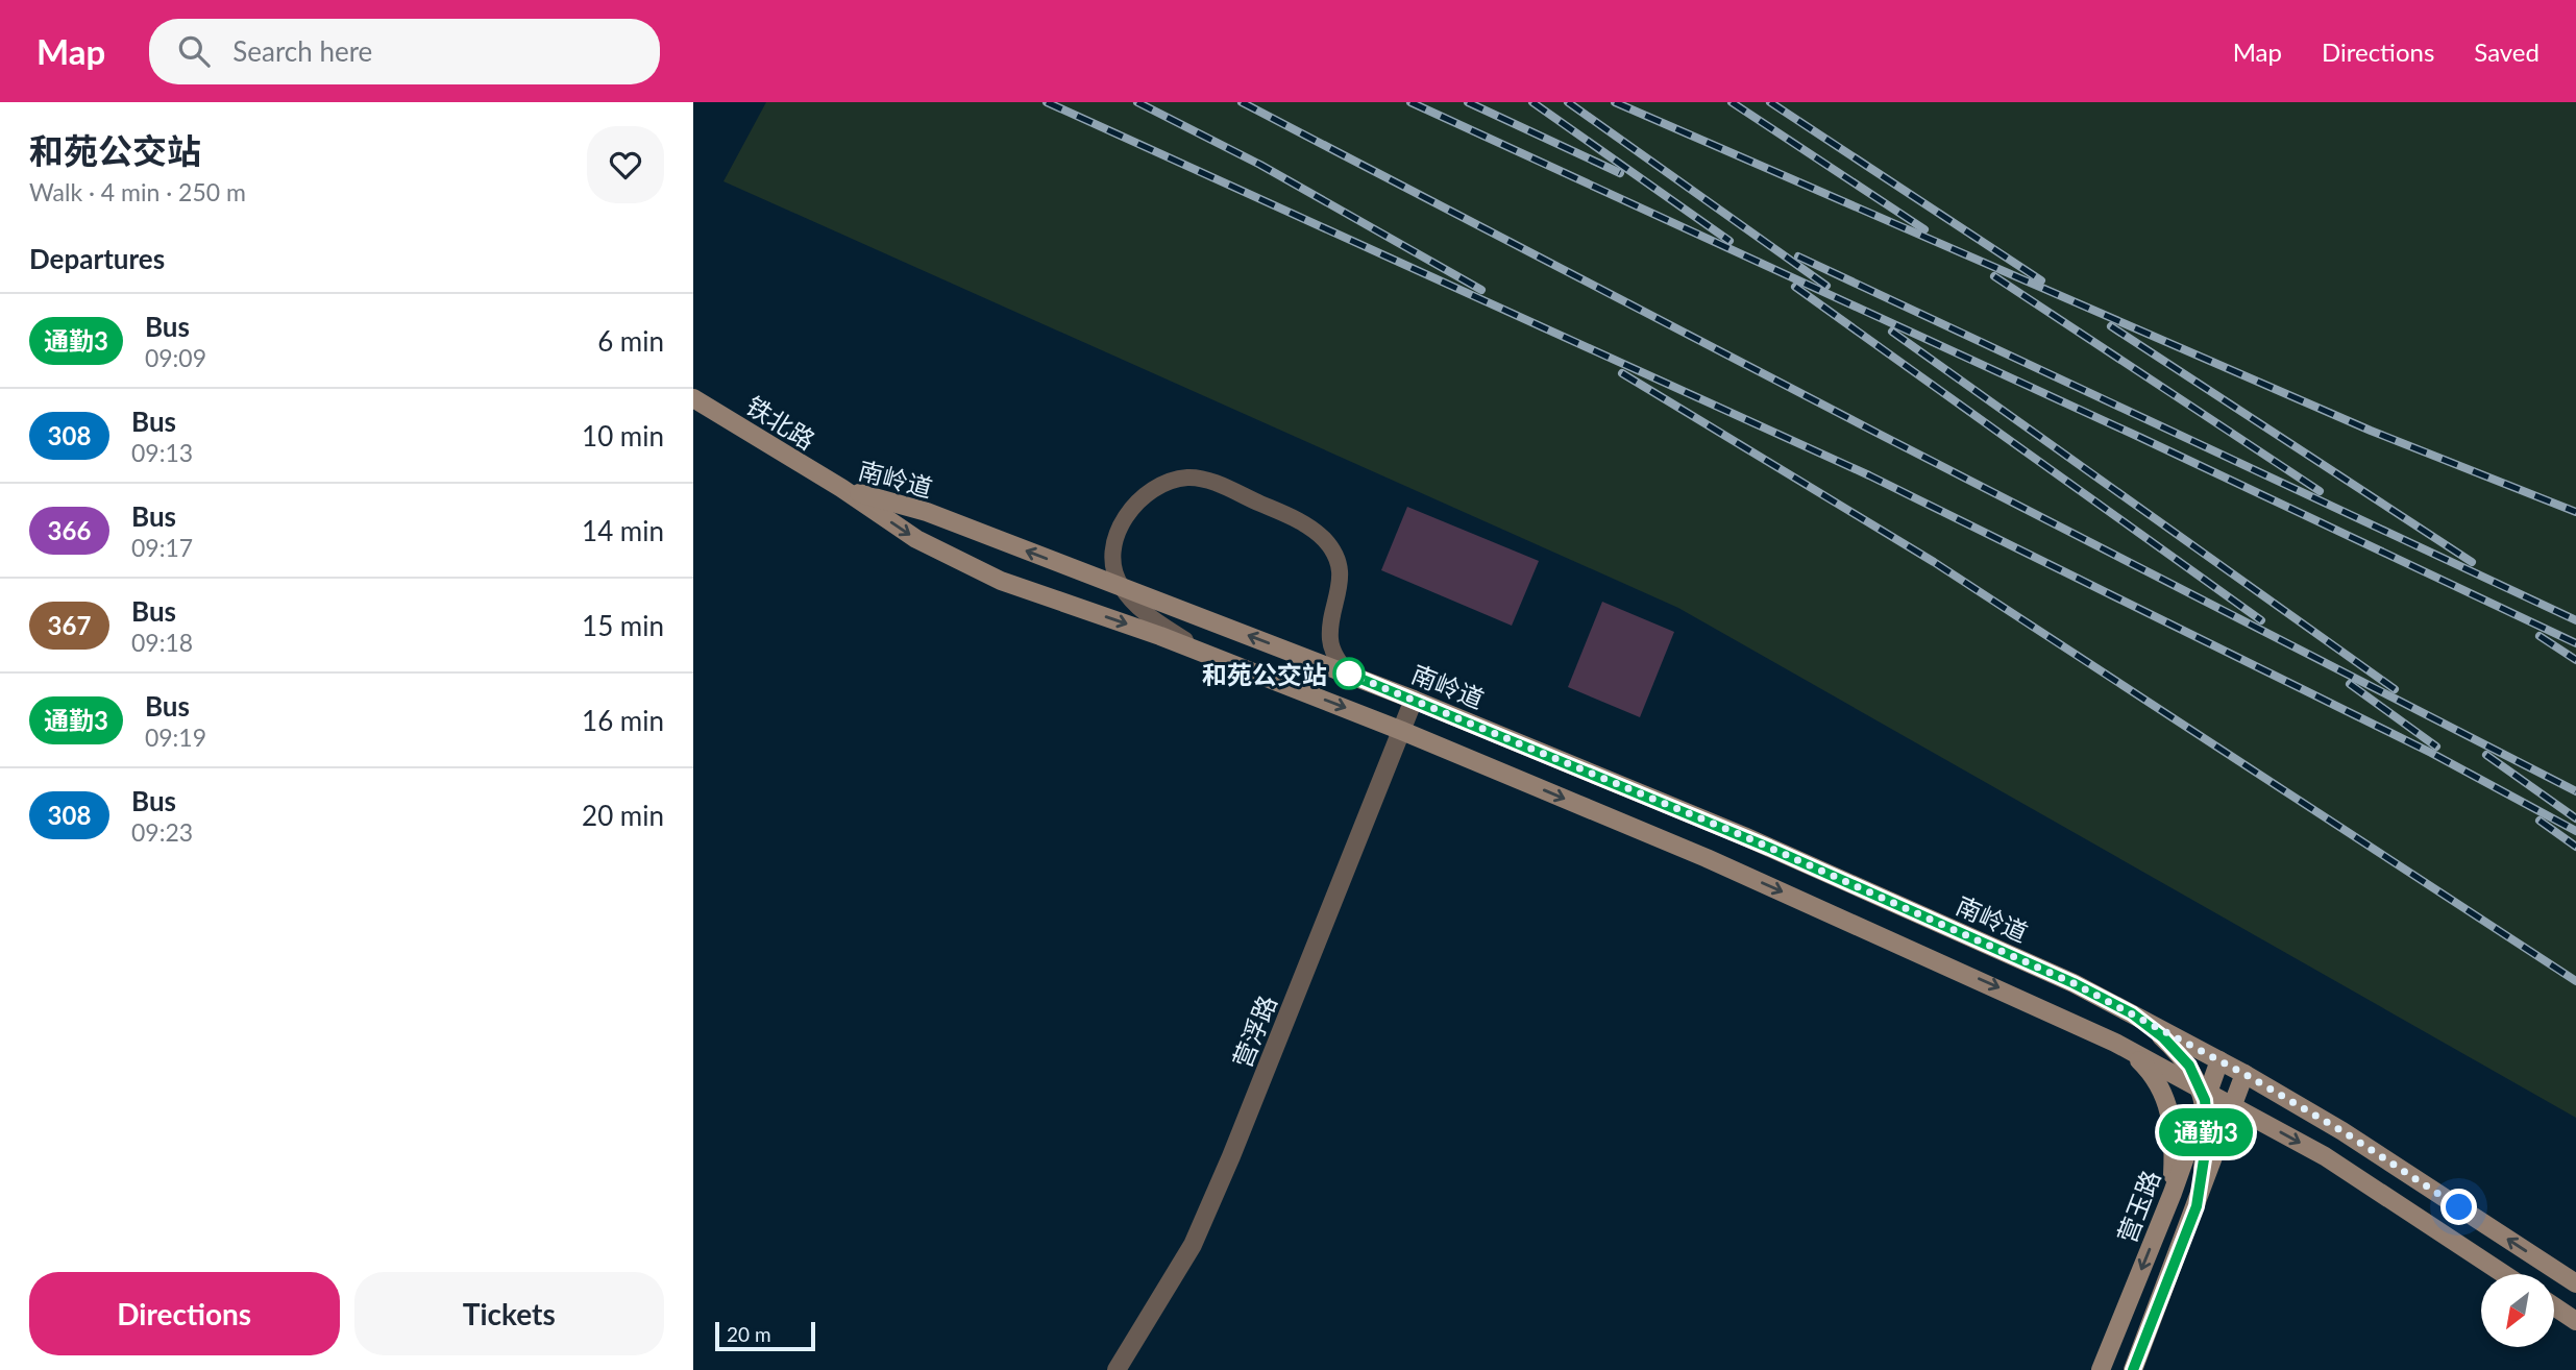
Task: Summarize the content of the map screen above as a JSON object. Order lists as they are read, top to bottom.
{
  "streets": {
    "street": [
      "铁北路",
      "南岭道",
      "营浮路",
      "营玉路"
    ]
  },
  "crossings": [
    ["铁北路", "南岭道"],
    ["南岭道", "营浮路"],
    ["南岭道", "营玉路"]
  ],
  "places": ["和苑公交站"],
  "lines": ["bus line 通勤3"],
  "scale_bar": "20 m",
  "north": "bottom left",
  "page": {
    "header": "Map",
    "search": "Search here",
    "nav": ["Map", "Directions", "Saved"],
    "heading": [
      ["和苑公交站", "Walk · 4 min · 250 m"],
      "Departures"
    ],
    "on_map": "通勤3",
    "list": [
      {
        "mark": "通勤3",
        "name": "Bus",
        "note": "09:09",
        "value": "6 min"
      },
      {
        "mark": "308",
        "name": "Bus",
        "note": "09:13",
        "value": "10 min"
      },
      {
        "mark": "366",
        "name": "Bus",
        "note": "09:17",
        "value": "14 min"
      },
      {
        "mark": "367",
        "name": "Bus",
        "note": "09:18",
        "value": "15 min"
      },
      {
        "mark": "通勤3",
        "name": "Bus",
        "note": "09:19",
        "value": "16 min"
      },
      {
        "mark": "308",
        "name": "Bus",
        "note": "09:23",
        "value": "20 min"
      }
    ],
    "buttons": ["Directions", "Tickets"],
    "scale": "20 m"
  }
}
